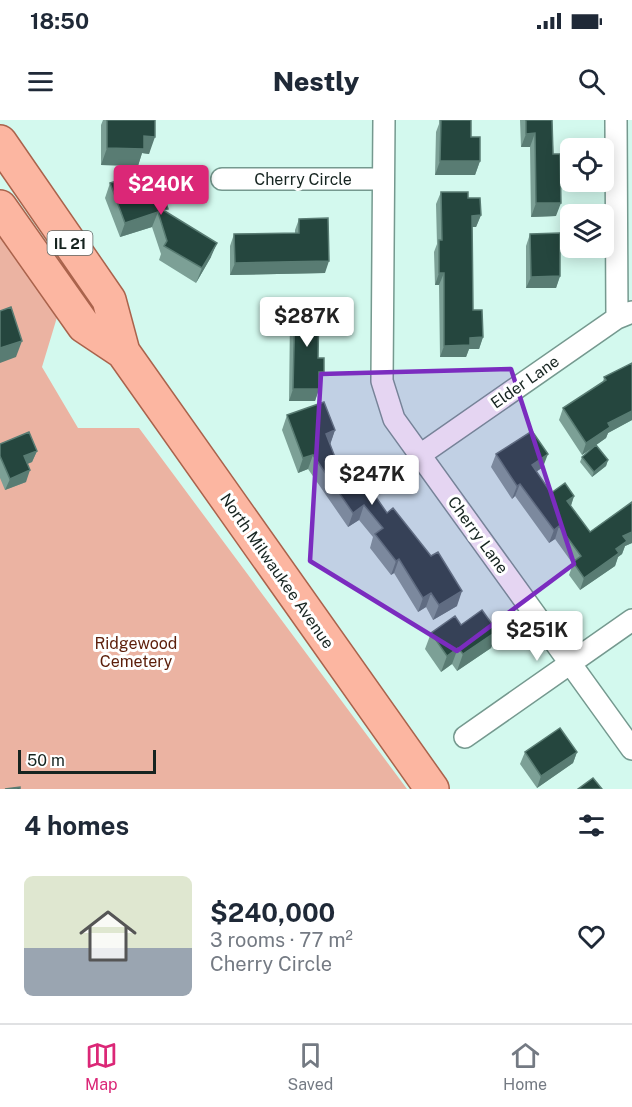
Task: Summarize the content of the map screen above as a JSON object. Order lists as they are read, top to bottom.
{
  "streets": {
    "main road": ["IL 21", "North Milwaukee Avenue"],
    "street": ["Cherry Circle", "Elder Lane", "Cherry Lane"]
  },
  "crossings": [
    ["Cherry Circle", "Cherry Lane"],
    ["IL 21", "North Milwaukee Avenue"],
    ["Elder Lane", "Cherry Lane"]
  ],
  "parks": ["Ridgewood Cemetery"],
  "scale_bar": "50 m",
  "page": {
    "status": "18:50",
    "header": "Nestly",
    "price": [
      "$240K",
      "$287K",
      "$247K",
      "$251K"
    ],
    "scale": "50 m",
    "heading": "4 homes",
    "list": [
      {
        "name": "$240,000",
        "note": "3 rooms · 77 m² · Cherry Circle"
      }
    ],
    "tabs": ["Map", "Saved", "Home"]
  }
}
